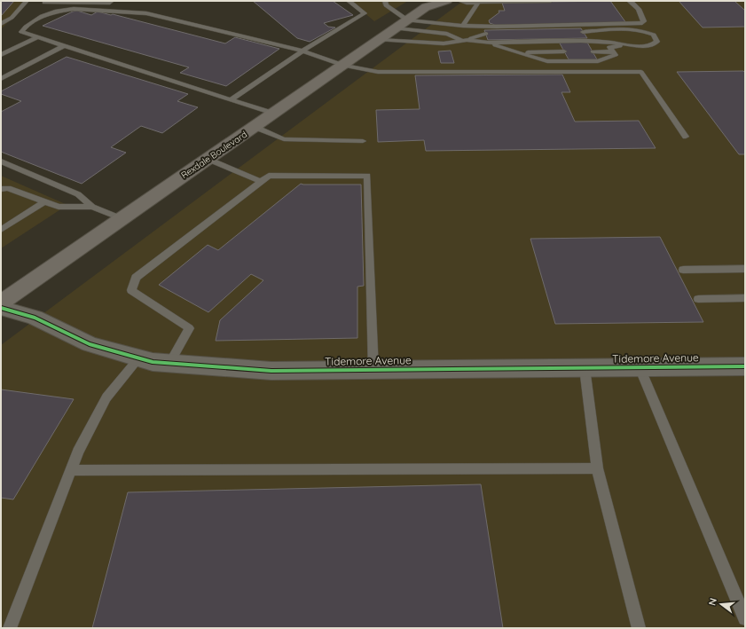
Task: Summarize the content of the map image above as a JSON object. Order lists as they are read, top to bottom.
{
  "streets": {
    "main road": ["Rexdale Boulevard"],
    "street": ["Tidemore Avenue"]
  },
  "north": "left"
}
